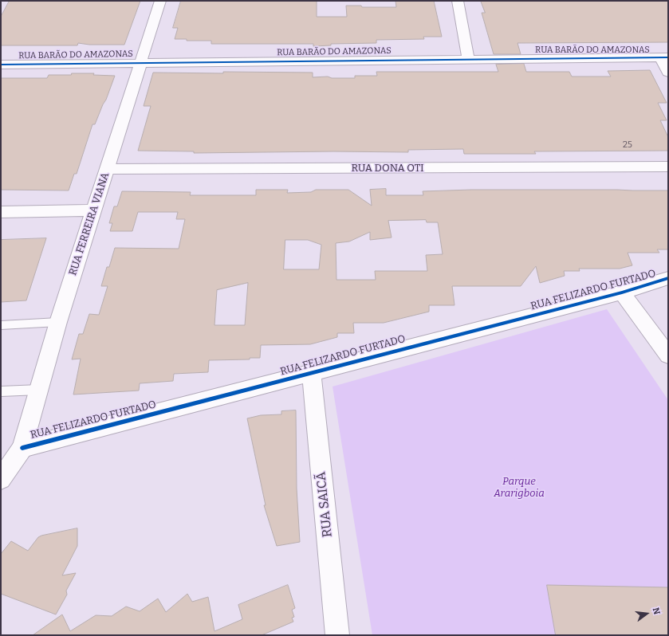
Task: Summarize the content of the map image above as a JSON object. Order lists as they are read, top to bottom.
{
  "streets": {
    "street": [
      "RUA BARÃO DO AMAZONAS",
      "RUA DONA OTI",
      "RUA FERREIRA VIANA",
      "RUA FELIZARDO FURTADO",
      "RUA SAICÃ"
    ]
  },
  "crossings": [
    ["RUA BARÃO DO AMAZONAS", "RUA FERREIRA VIANA"],
    ["RUA DONA OTI", "RUA FERREIRA VIANA"],
    ["RUA FERREIRA VIANA", "RUA FELIZARDO FURTADO"],
    ["RUA FELIZARDO FURTADO", "RUA SAICÃ"]
  ],
  "parks": ["Parque Ararigboia"],
  "house_numbers": ["25"],
  "north": "right"
}
